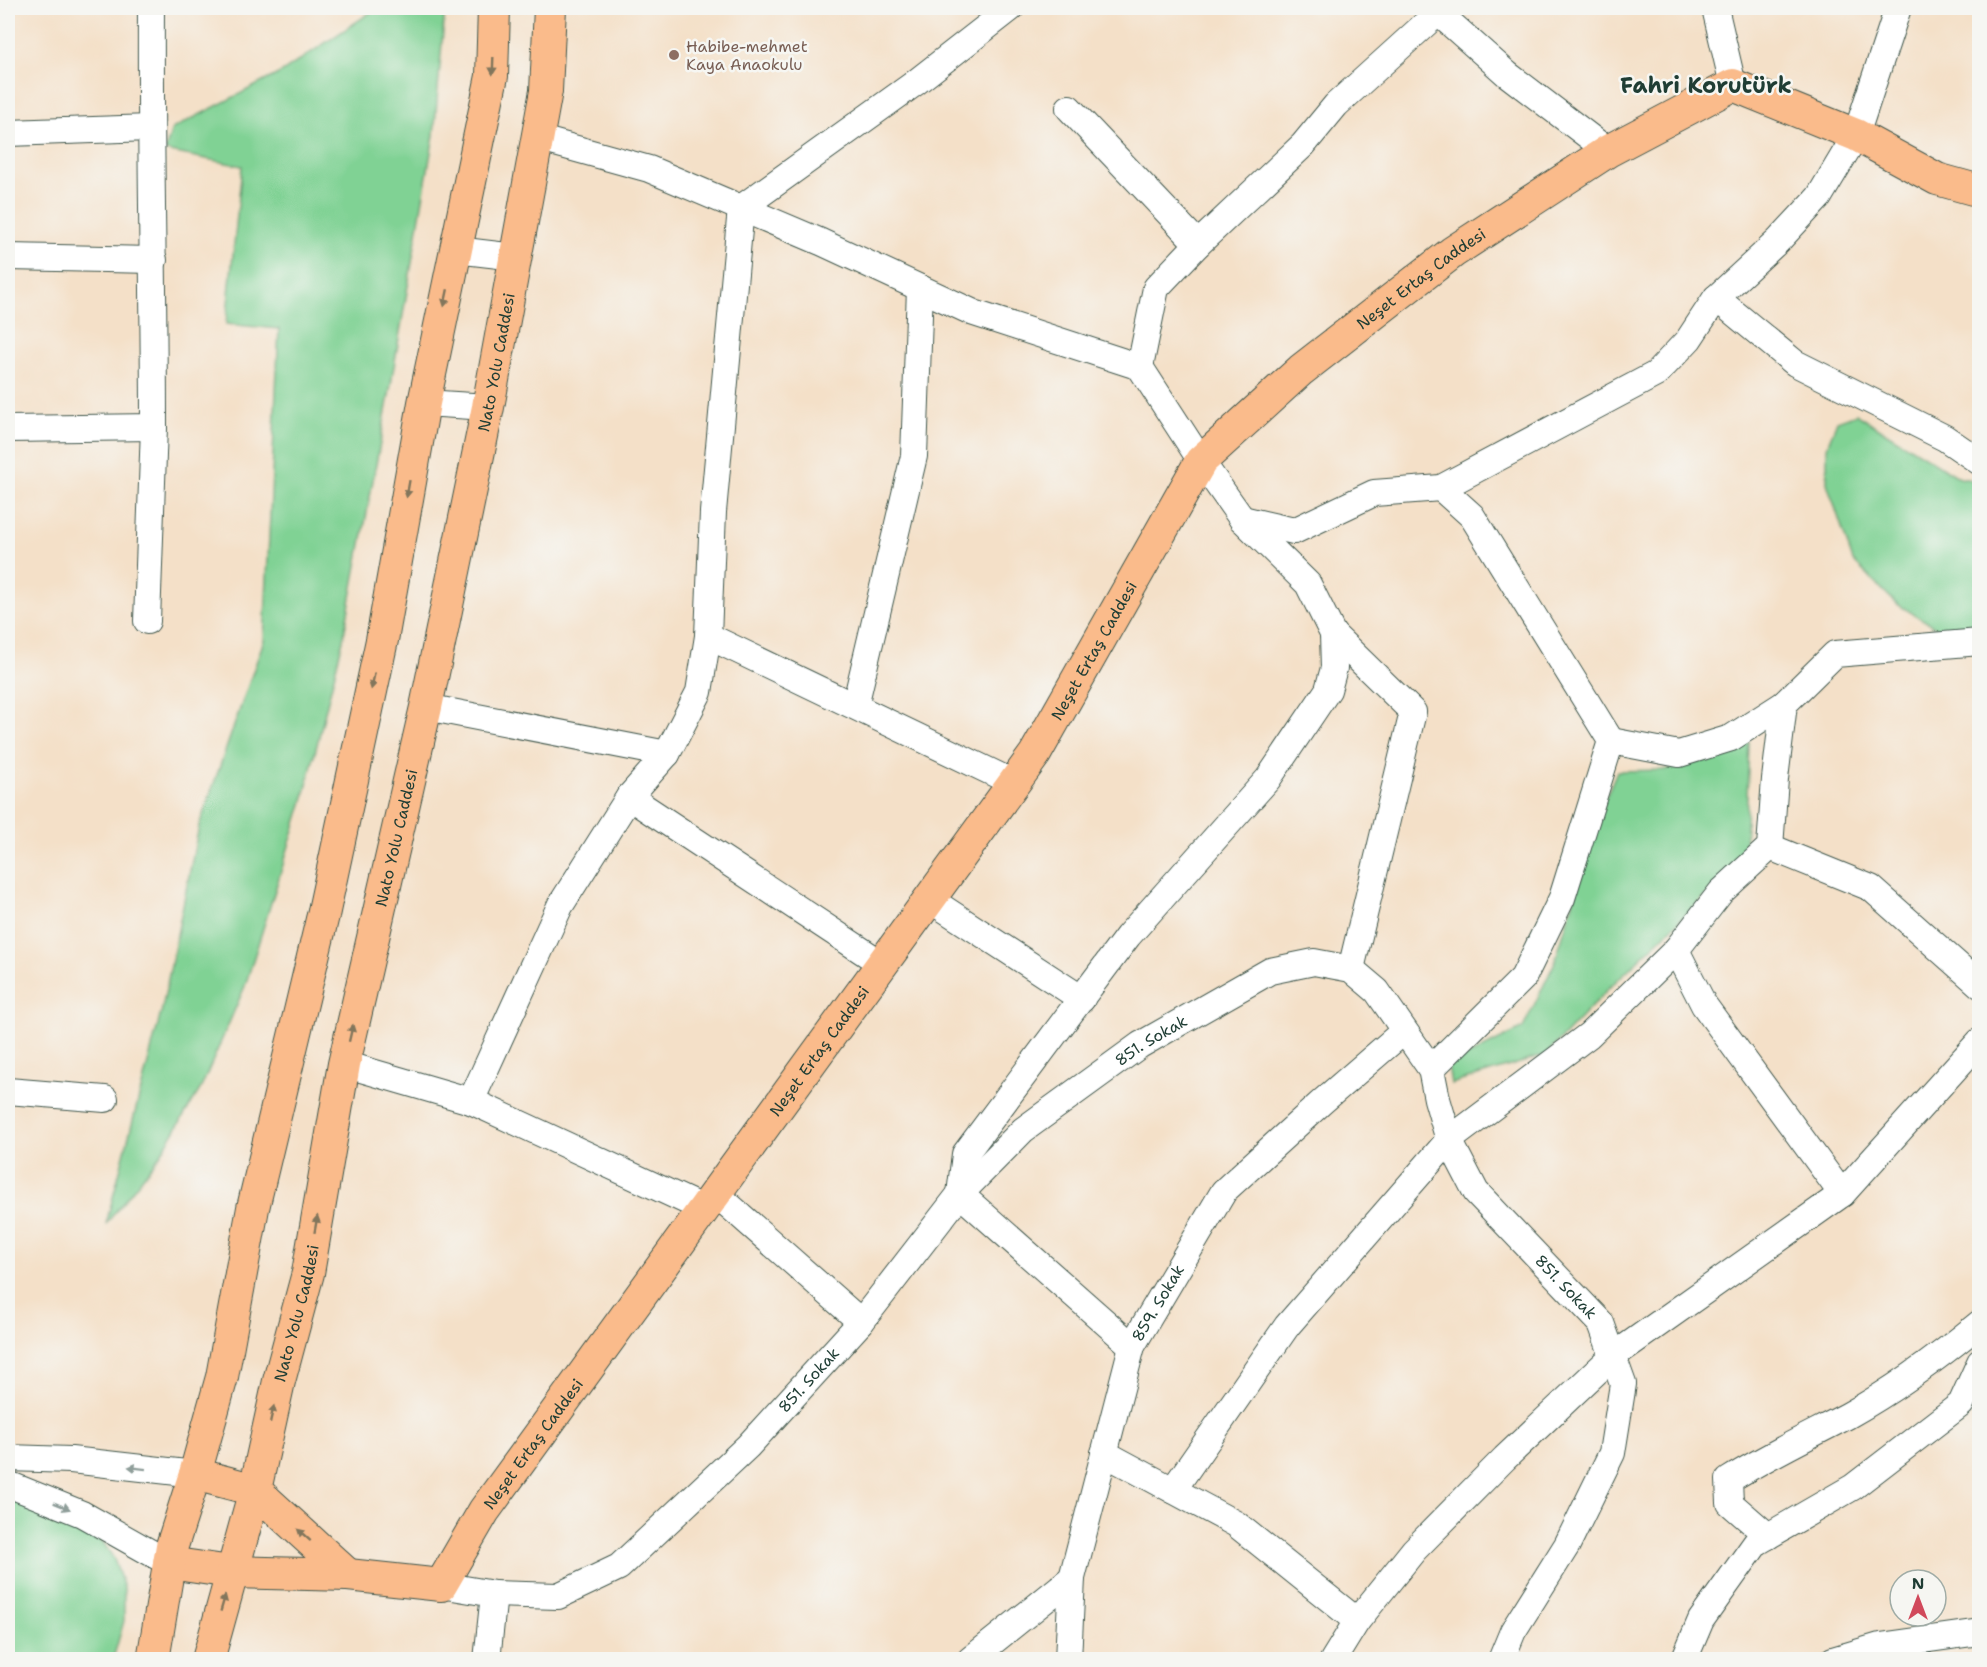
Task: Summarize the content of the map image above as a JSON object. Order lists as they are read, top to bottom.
{
  "streets": {
    "main road": ["Neşet Ertaş Caddesi", "Nato Yolu Caddesi", "851. Sokak"],
    "street": ["859. Sokak"]
  },
  "crossings": [
    ["Neşet Ertaş Caddesi", "851. Sokak"],
    ["Nato Yolu Caddesi", "851. Sokak"],
    ["851. Sokak", "859. Sokak"]
  ],
  "districts": ["Fahri Korutürk"],
  "places": ["Habibe-mehmet Kaya Anaokulu"],
  "north": "top"
}
